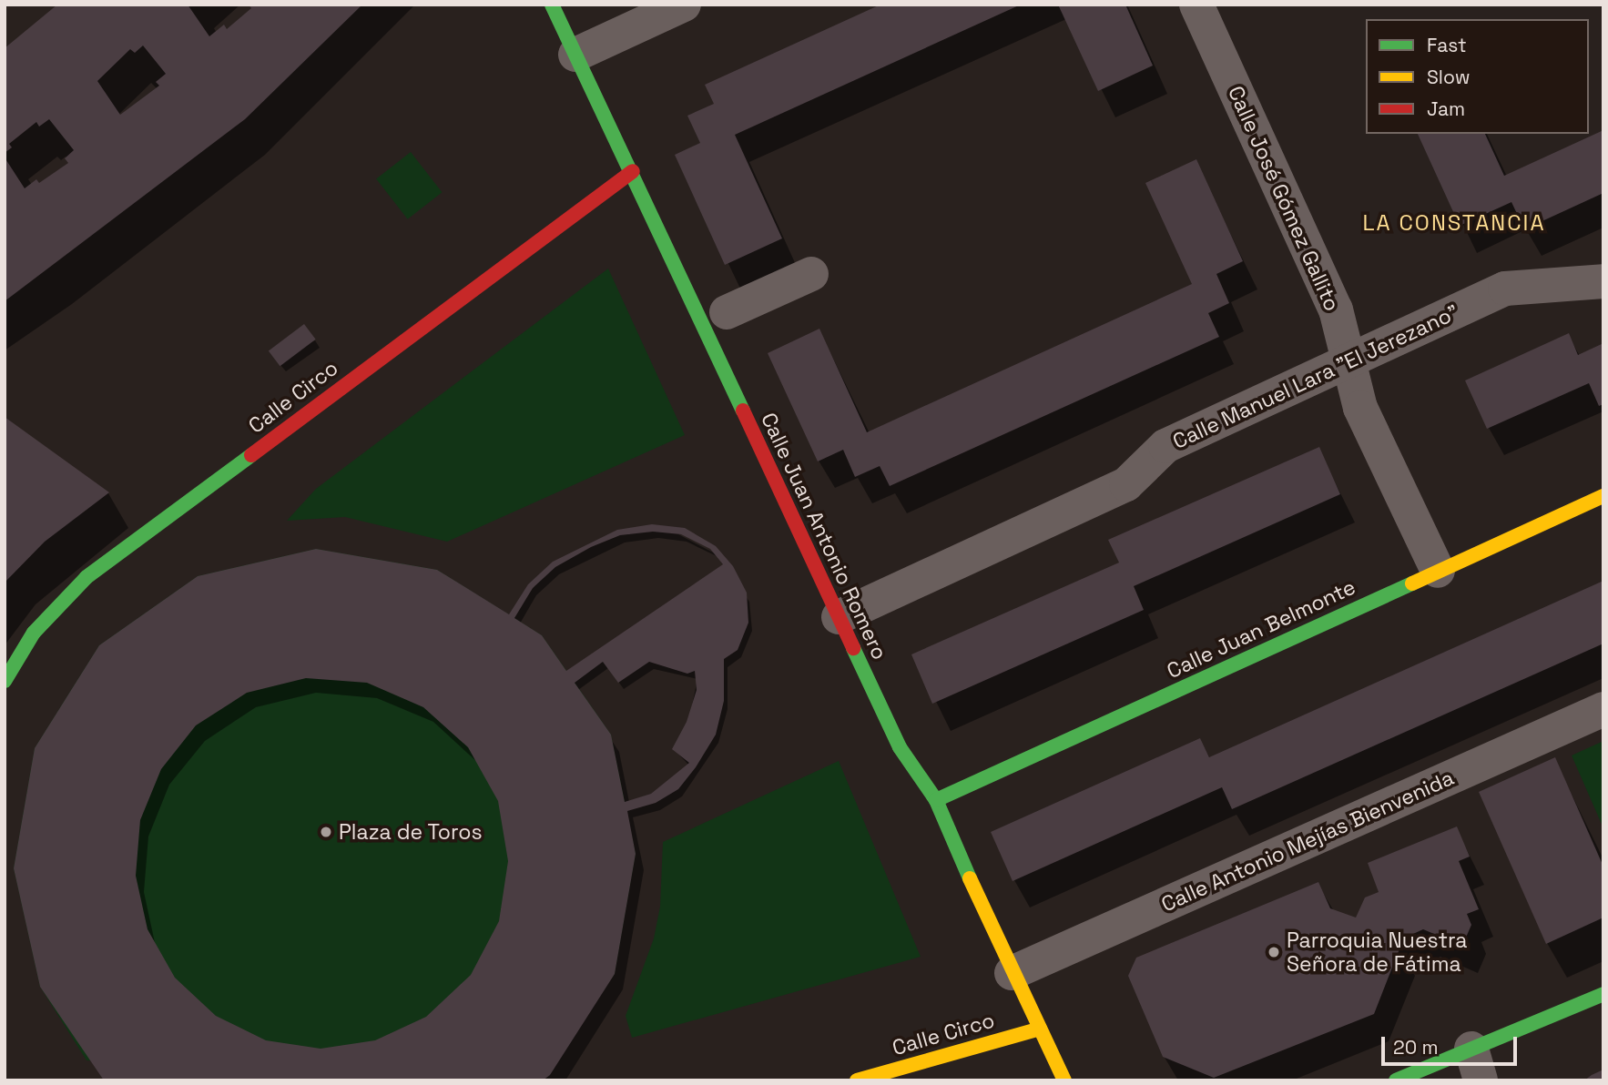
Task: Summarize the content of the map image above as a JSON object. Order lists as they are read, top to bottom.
{
  "streets": {
    "street": [
      "Calle José Gómez Gallito",
      "Calle Manuel Lara \"El Jerezano\"",
      "Calle Circo",
      "Calle Juan Antonio Romero",
      "Calle Juan Belmonte",
      "Calle Antonio Mejías Bienvenida"
    ]
  },
  "crossings": [
    ["Calle José Gómez Gallito", "Calle Manuel Lara \"El Jerezano\""],
    ["Calle José Gómez Gallito", "Calle Juan Belmonte"],
    ["Calle Manuel Lara \"El Jerezano\"", "Calle Juan Antonio Romero"],
    ["Calle Circo", "Calle Juan Antonio Romero"],
    ["Calle Juan Antonio Romero", "Calle Juan Belmonte"],
    ["Calle Juan Antonio Romero", "Calle Antonio Mejías Bienvenida"]
  ],
  "districts": ["LA CONSTANCIA"],
  "places": ["Plaza de Toros", "Parroquia Nuestra Señora de Fátima"],
  "legend": ["Fast", "Slow", "Jam"],
  "scale_bar": "20 m"
}
